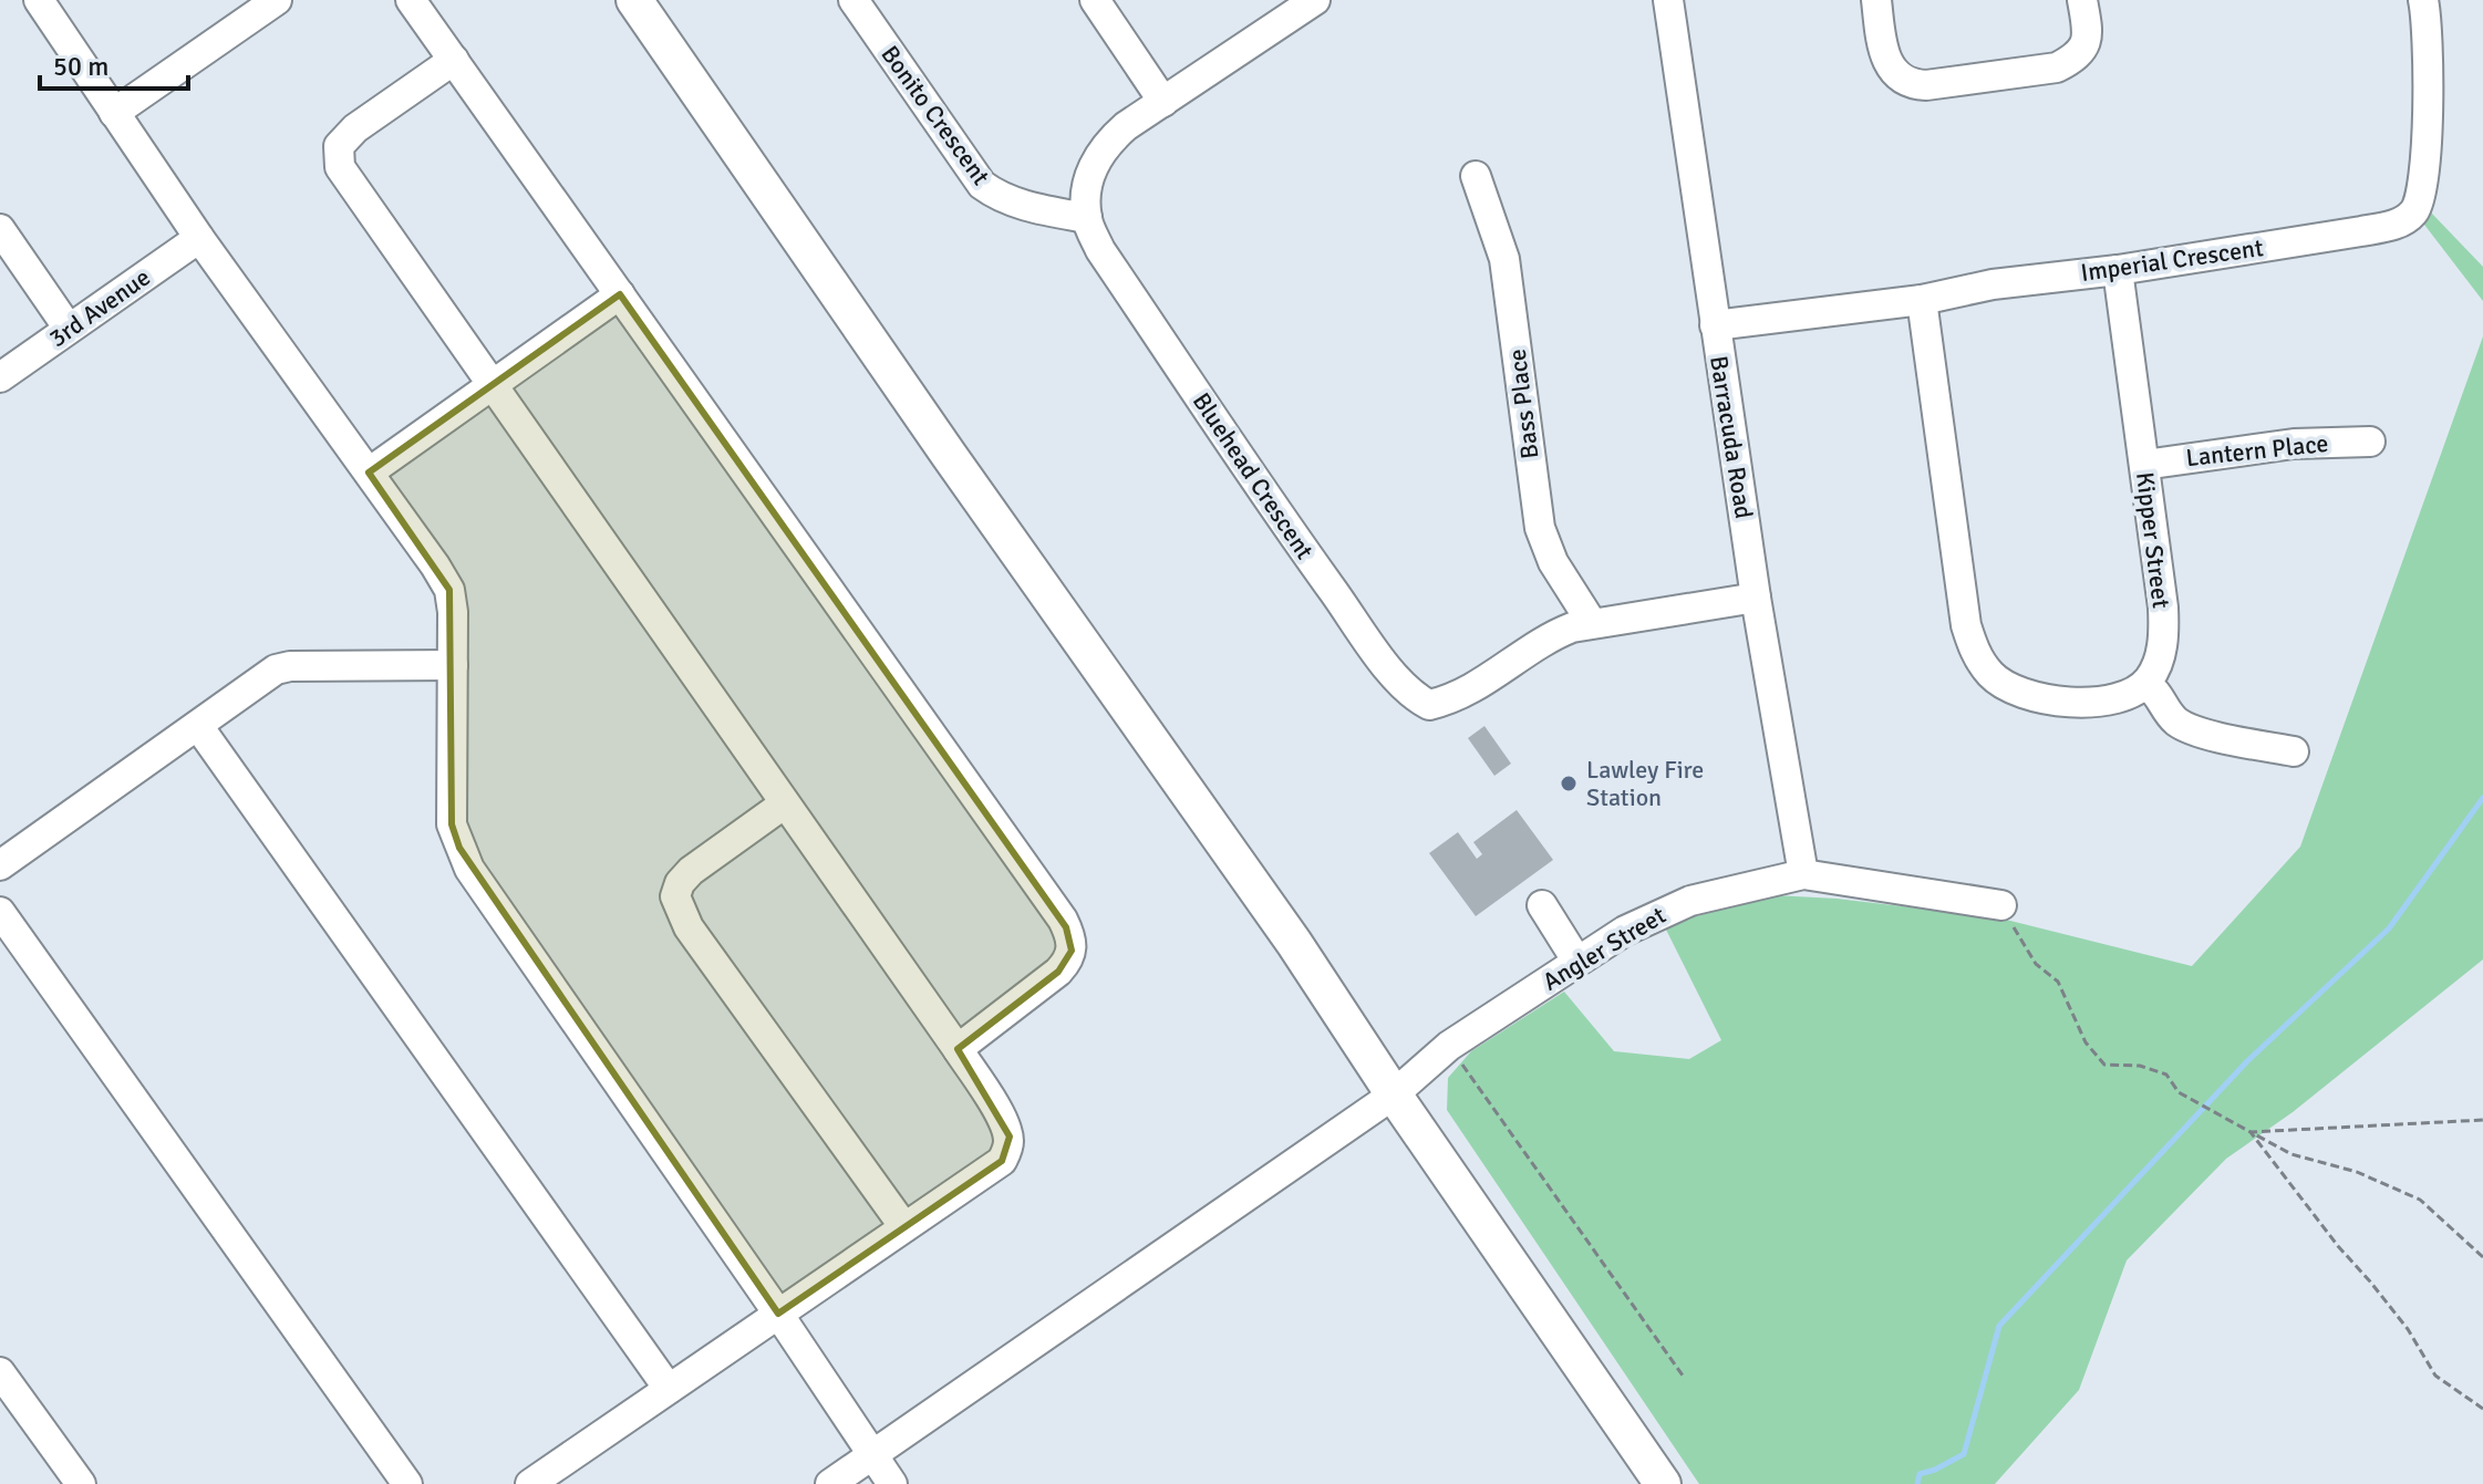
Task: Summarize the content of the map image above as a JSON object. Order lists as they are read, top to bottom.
{
  "streets": {
    "street": [
      "Bonito Crescent",
      "Imperial Crescent",
      "3rd Avenue",
      "Bass Place",
      "Barracuda Road",
      "Lantern Place",
      "Bluehead Crescent",
      "Kipper Street",
      "Angler Street"
    ]
  },
  "crossings": [
    ["Bonito Crescent", "Bluehead Crescent"],
    ["Imperial Crescent", "Barracuda Road"],
    ["Imperial Crescent", "Kipper Street"],
    ["Bass Place", "Bluehead Crescent"],
    ["Barracuda Road", "Bluehead Crescent"],
    ["Barracuda Road", "Angler Street"],
    ["Lantern Place", "Kipper Street"]
  ],
  "places": ["Lawley Fire Station"],
  "scale_bar": "50 m"
}
